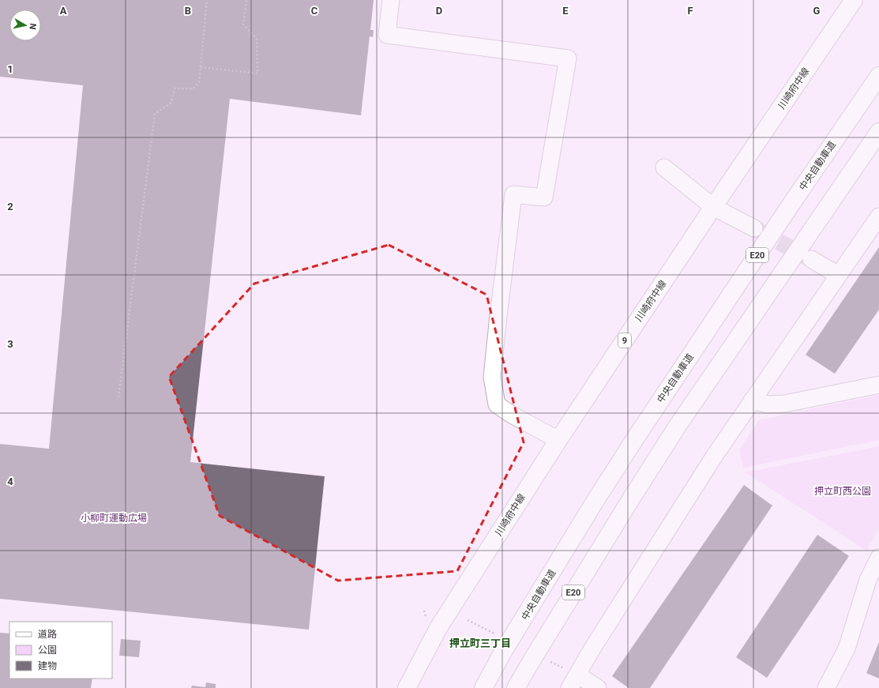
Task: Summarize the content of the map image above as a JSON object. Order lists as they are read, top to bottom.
{
  "streets": {
    "main road": [
      "川崎府中線",
      "中央自動車道",
      "E20",
      "9"
    ]
  },
  "districts": ["押立町三丁目"],
  "parks": ["押立町西公園", "小柳町運動広場"],
  "legend": ["道路", "公園", "建物"],
  "north": "right",
  "grid": {
    "columns": [
      "A",
      "B",
      "C",
      "D",
      "E",
      "F",
      "G"
    ],
    "rows": [
      "1",
      "2",
      "3",
      "4"
    ]
  }
}
